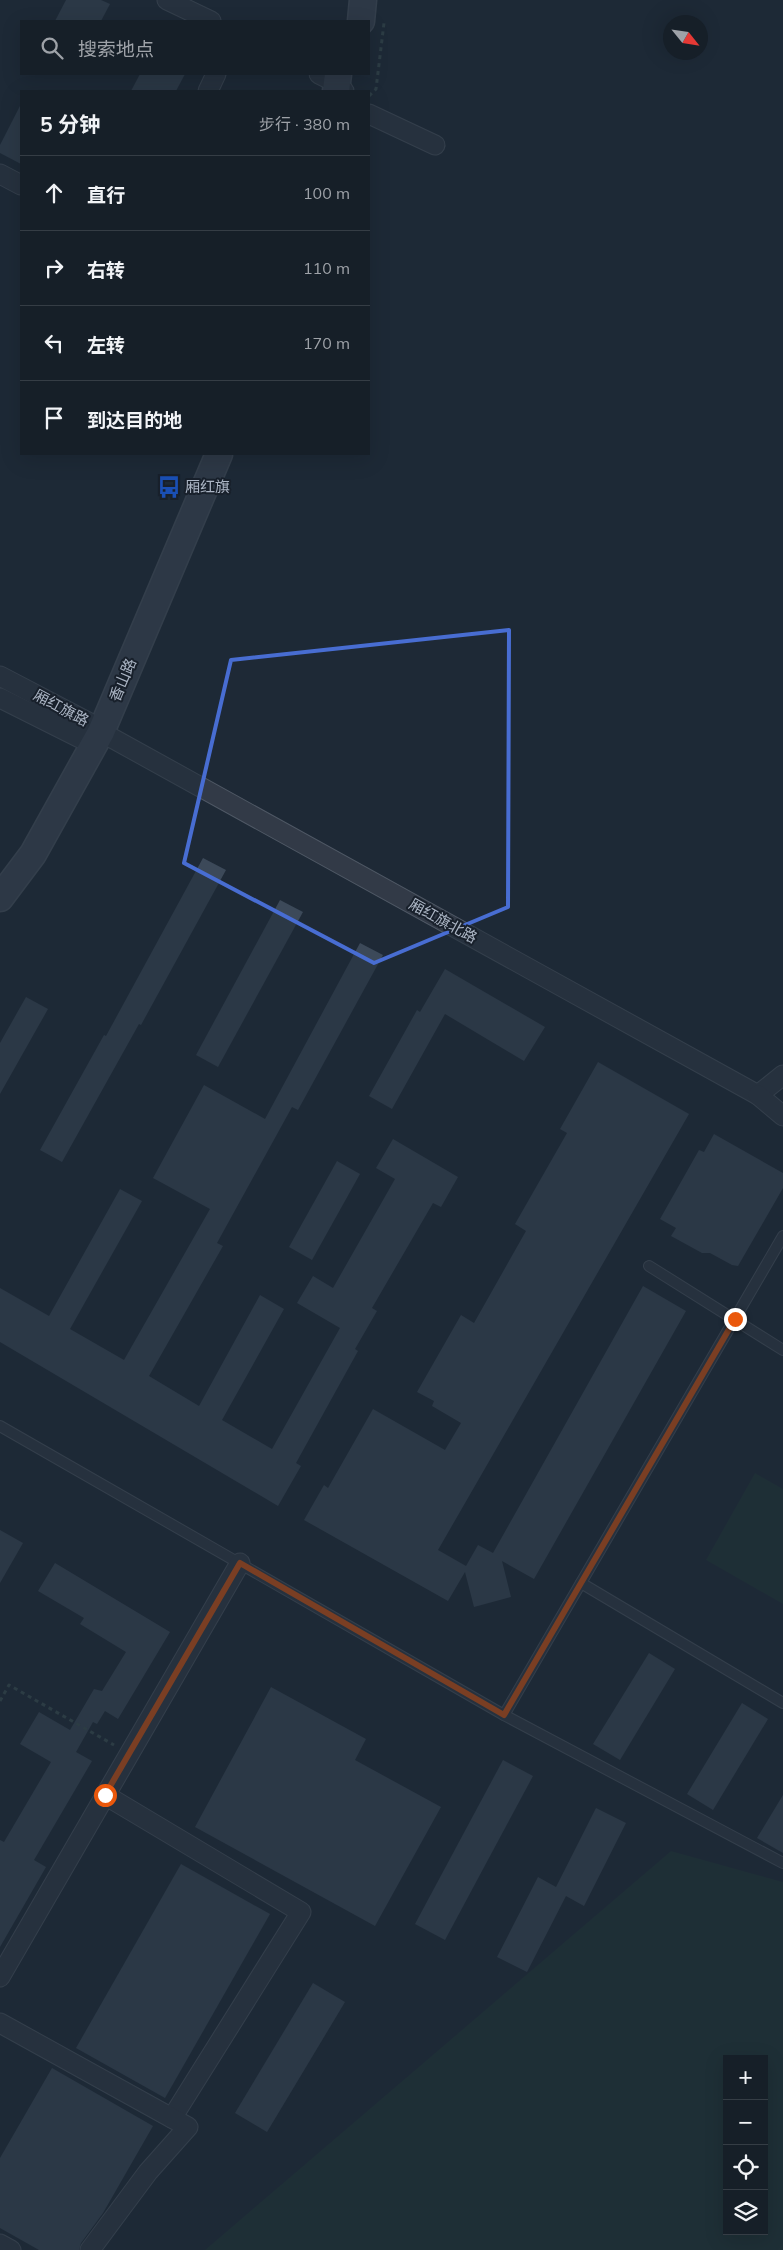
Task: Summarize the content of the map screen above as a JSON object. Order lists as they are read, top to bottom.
{
  "streets": {
    "street": ["香山路", "厢红旗路", "厢红旗北路"]
  },
  "crossings": [
    ["香山路", "厢红旗路"],
    ["香山路", "厢红旗北路"],
    ["厢红旗路", "厢红旗北路"]
  ],
  "places": {
    "bus stop": ["厢红旗"]
  },
  "north": "bottom right",
  "page": {
    "search": "搜索地点",
    "heading": ["5 分钟", "步行 · 380 m"],
    "list": [
      ["直行", "100 m"],
      ["右转", "110 m"],
      ["左转", "170 m"],
      "到达目的地"
    ],
    "map_buttons": ["+", "−"]
  }
}
